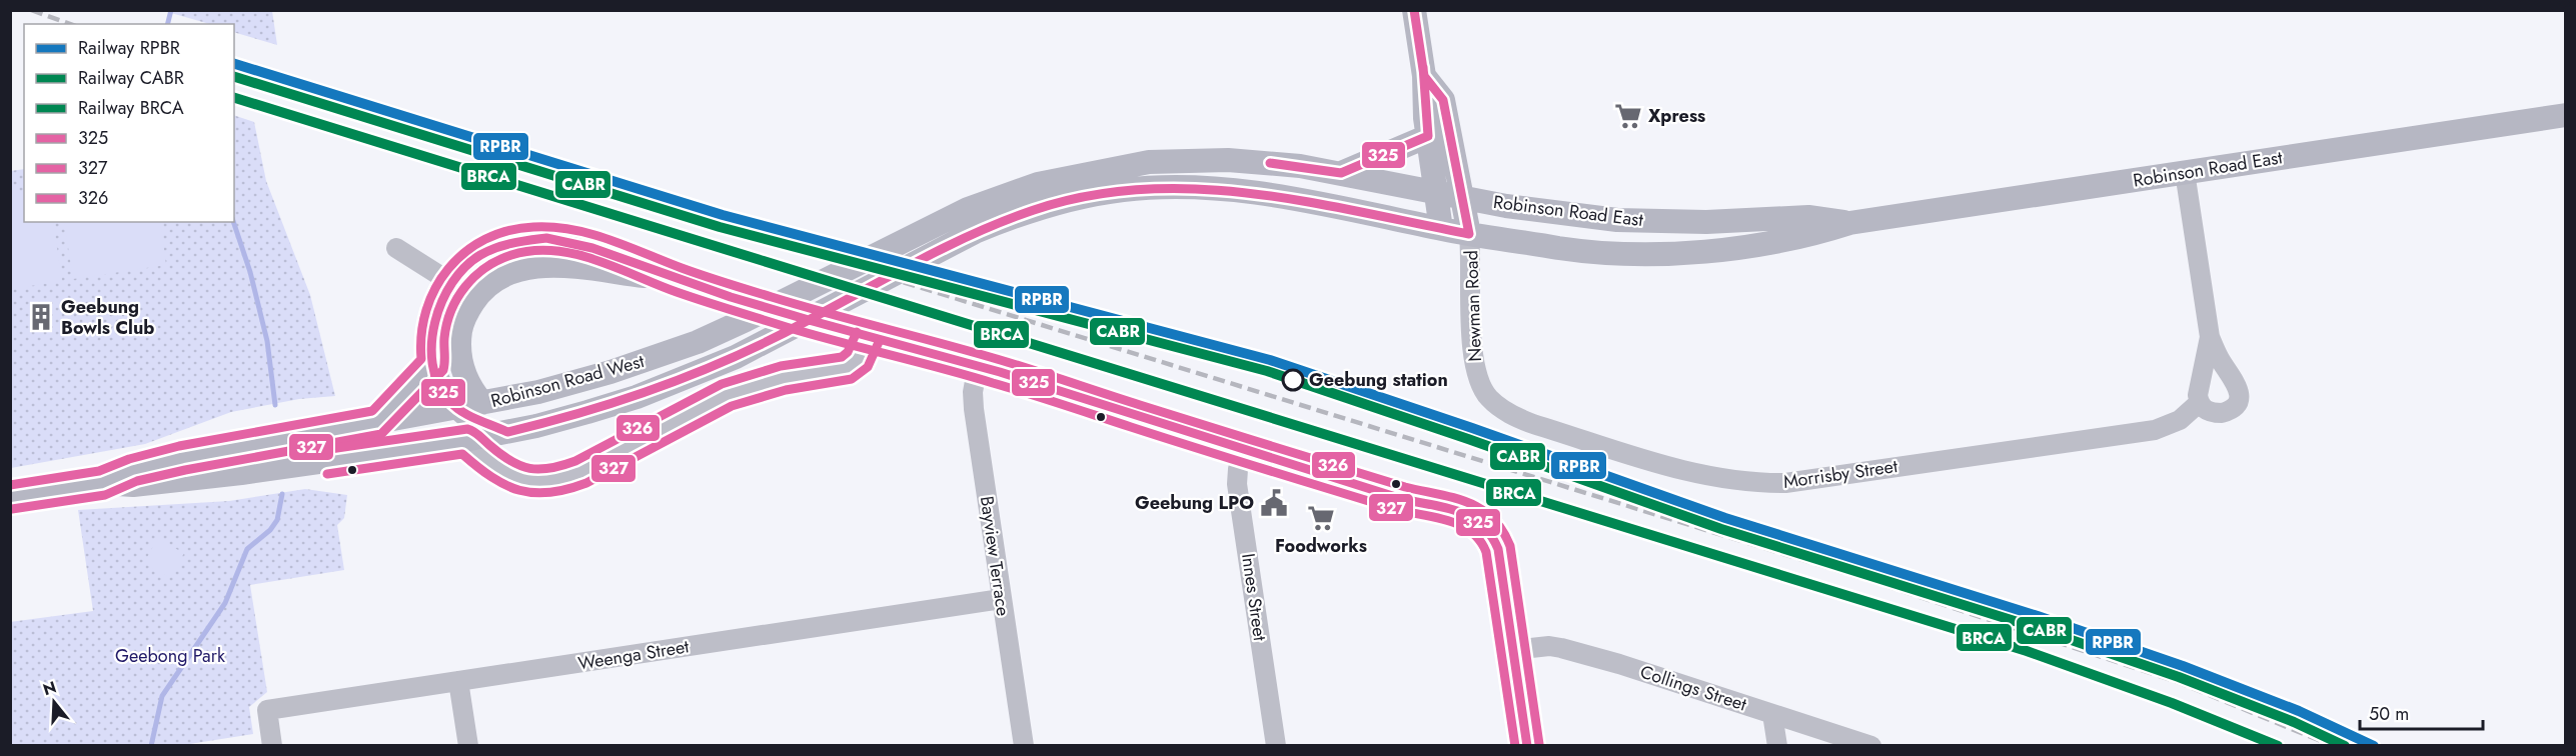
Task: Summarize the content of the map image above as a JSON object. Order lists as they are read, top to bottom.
{
  "streets": {
    "main road": ["Robinson Road East", "Newman Road", "Robinson Road West"],
    "street": [
      "Morrisby Street",
      "Bayview Terrace",
      "Innes Street",
      "Weenga Street",
      "Collings Street"
    ]
  },
  "crossings": [
    ["Robinson Road East", "Newman Road"],
    ["Robinson Road East", "Robinson Road West"],
    ["Newman Road", "Morrisby Street"],
    ["Bayview Terrace", "Weenga Street"]
  ],
  "parks": ["Geebong Park"],
  "places": {
    "supermarket": ["Xpress", "Foodworks"],
    "building": ["Geebung Bowls Club"],
    "other": ["Geebung station"],
    "public building": ["Geebung LPO"]
  },
  "lines": [
    "transit line 325",
    "rail line RPBR",
    "rail line CABR",
    "rail line BRCA",
    "transit line 326",
    "transit line 327"
  ],
  "legend": [
    "Railway RPBR",
    "Railway CABR",
    "Railway BRCA",
    "325",
    "327",
    "326"
  ],
  "scale_bar": "50 m",
  "north": "top"
}
